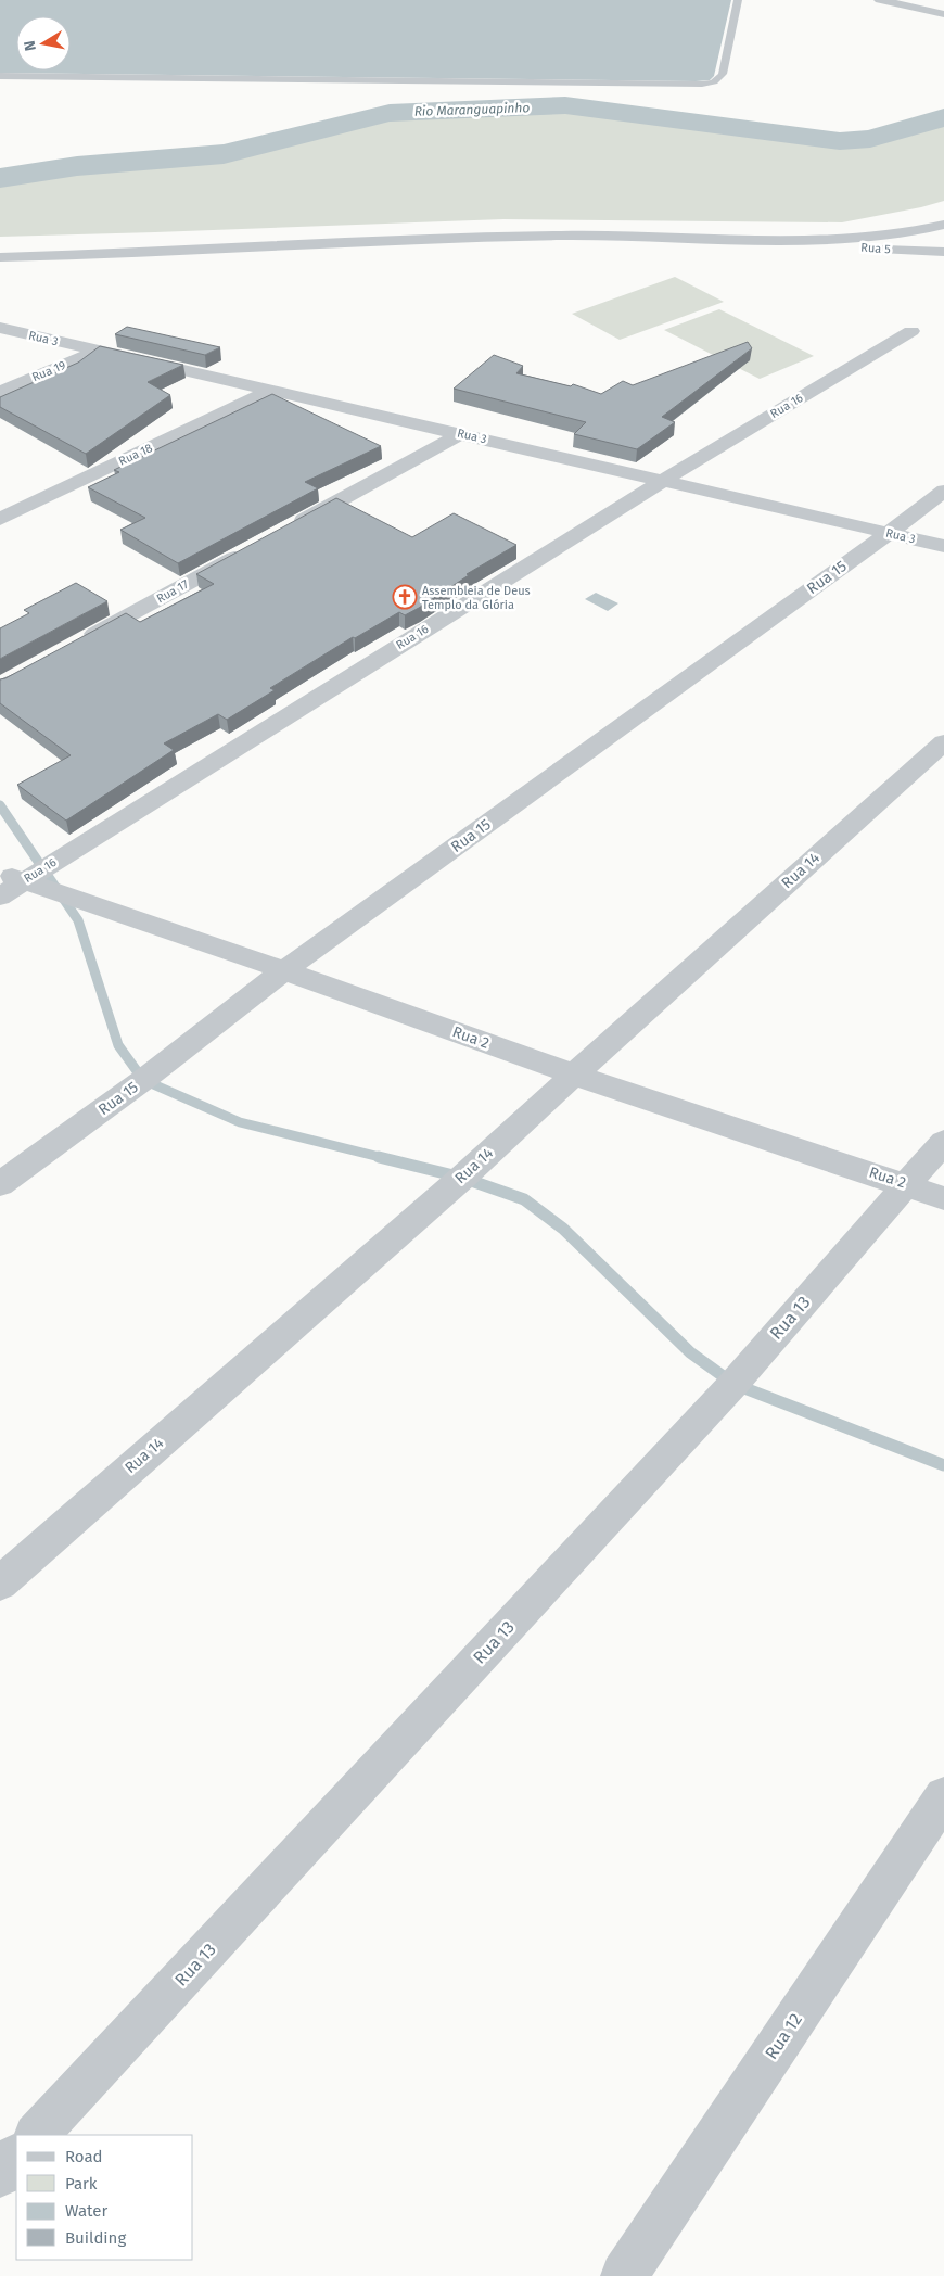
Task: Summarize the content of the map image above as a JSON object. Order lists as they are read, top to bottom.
{
  "streets": {
    "street": [
      "Rua 5",
      "Rua 3",
      "Rua 19",
      "Rua 16",
      "Rua 18",
      "Rua 15",
      "Rua 17",
      "Rua 14",
      "Rua 2",
      "Rua 13",
      "Rua 12"
    ]
  },
  "crossings": [
    ["Rua 3", "Rua 19"],
    ["Rua 3", "Rua 16"],
    ["Rua 3", "Rua 18"],
    ["Rua 3", "Rua 15"],
    ["Rua 16", "Rua 2"],
    ["Rua 15", "Rua 2"],
    ["Rua 14", "Rua 2"],
    ["Rua 2", "Rua 13"]
  ],
  "water": ["Rio Maranguapinho"],
  "places": {
    "church": ["Assembleia de Deus Templo da Glória"]
  },
  "legend": [
    "Road",
    "Park",
    "Water",
    "Building"
  ],
  "north": "left"
}
